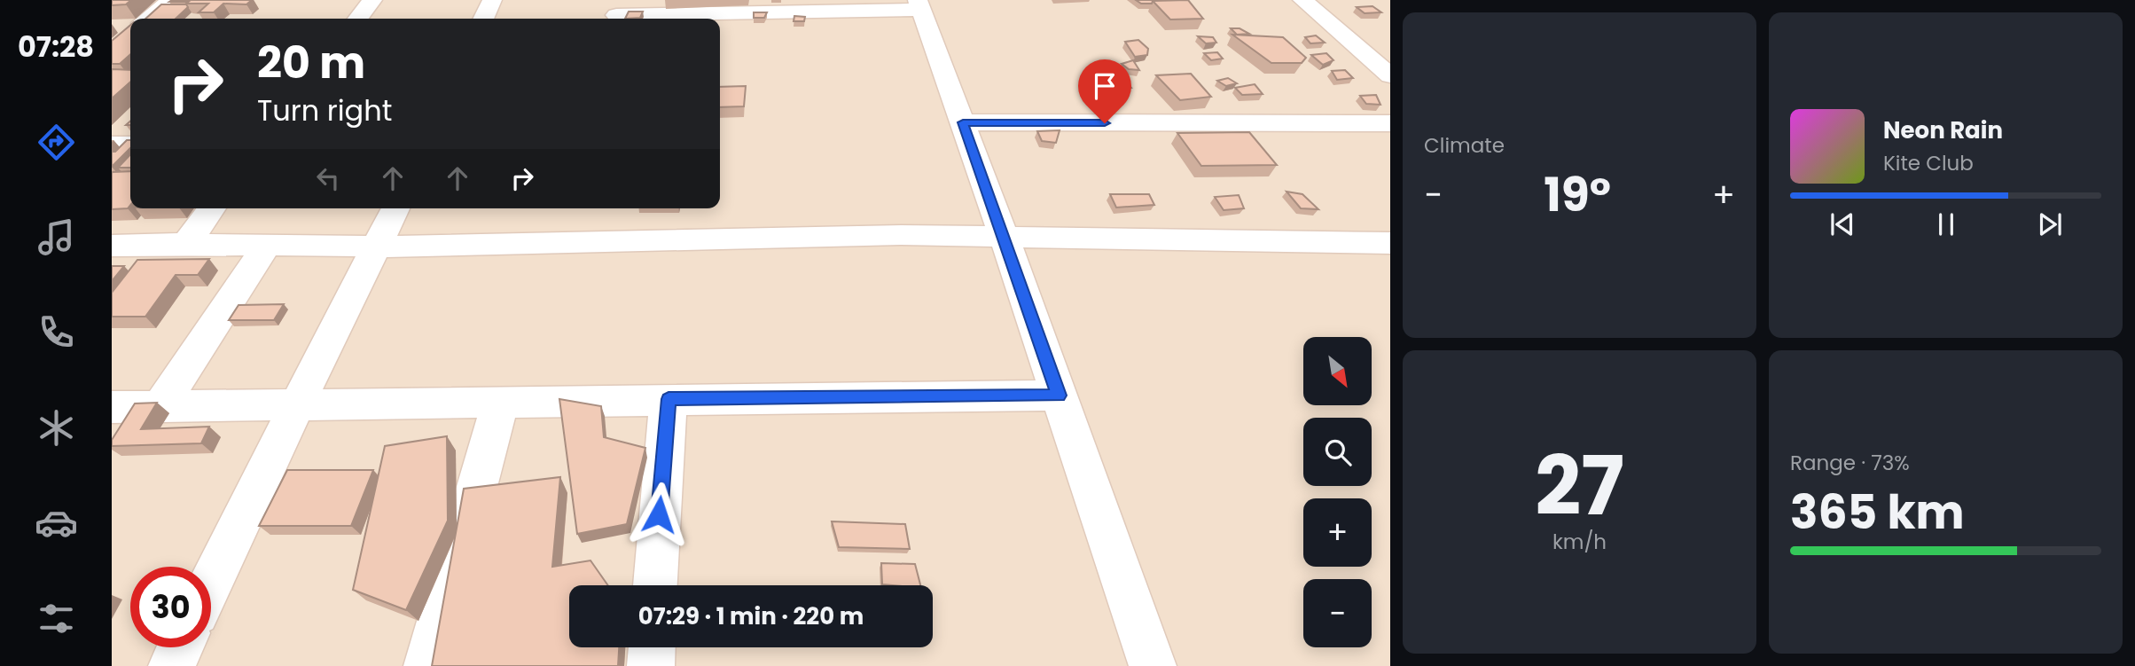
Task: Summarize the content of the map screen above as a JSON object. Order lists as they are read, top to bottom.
{
  "north": "bottom right",
  "page": {
    "tabs": "07:28",
    "tile": [
      "Climate",
      ["27", "km/h"],
      ["Range · 73%", "365 km"]
    ],
    "turn": ["20 m", "Turn right"],
    "song": ["Neon Rain", "Kite Club"],
    "heat": ["−", "19°", "+"],
    "map_buttons": ["+", "−"],
    "limit": "30",
    "trip": "07:29 · 1 min · 220 m"
  }
}
